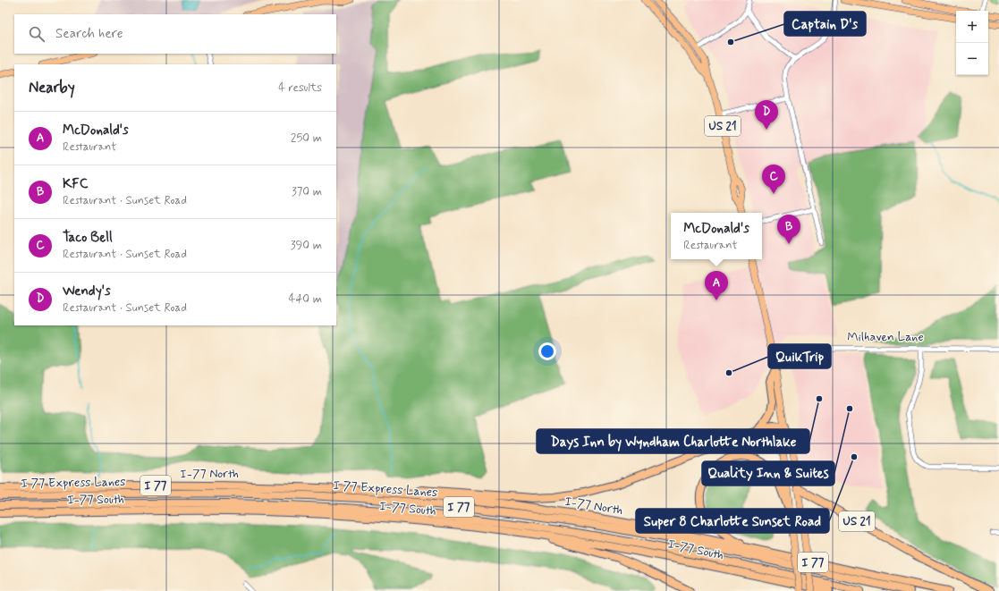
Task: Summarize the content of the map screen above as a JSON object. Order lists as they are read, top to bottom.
{
  "streets": {
    "highway": [
      "US 21",
      "I-77 North",
      "I 77 Express Lanes",
      "I 77",
      "I-77 South"
    ],
    "street": ["Milhaven Lane"]
  },
  "places": [
    "Captain D's",
    "QuikTrip",
    "Days Inn by Wyndham Charlotte Northlake",
    "Quality Inn & Suites",
    "Super 8 Charlotte Sunset Road"
  ],
  "page": {
    "map_buttons": ["+", "−"],
    "search": "Search here",
    "heading": ["Nearby", "4 results"],
    "pins": [
      "D",
      "C",
      "B",
      "A"
    ],
    "list": [
      {
        "mark": "A",
        "name": "McDonald's",
        "note": "Restaurant",
        "value": "250 m"
      },
      {
        "mark": "B",
        "name": "KFC",
        "note": "Restaurant · Sunset Road",
        "value": "370 m"
      },
      {
        "mark": "C",
        "name": "Taco Bell",
        "note": "Restaurant · Sunset Road",
        "value": "390 m"
      },
      {
        "mark": "D",
        "name": "Wendy's",
        "note": "Restaurant · Sunset Road",
        "value": "440 m"
      }
    ],
    "popup": ["McDonald's", "Restaurant"]
  }
}
